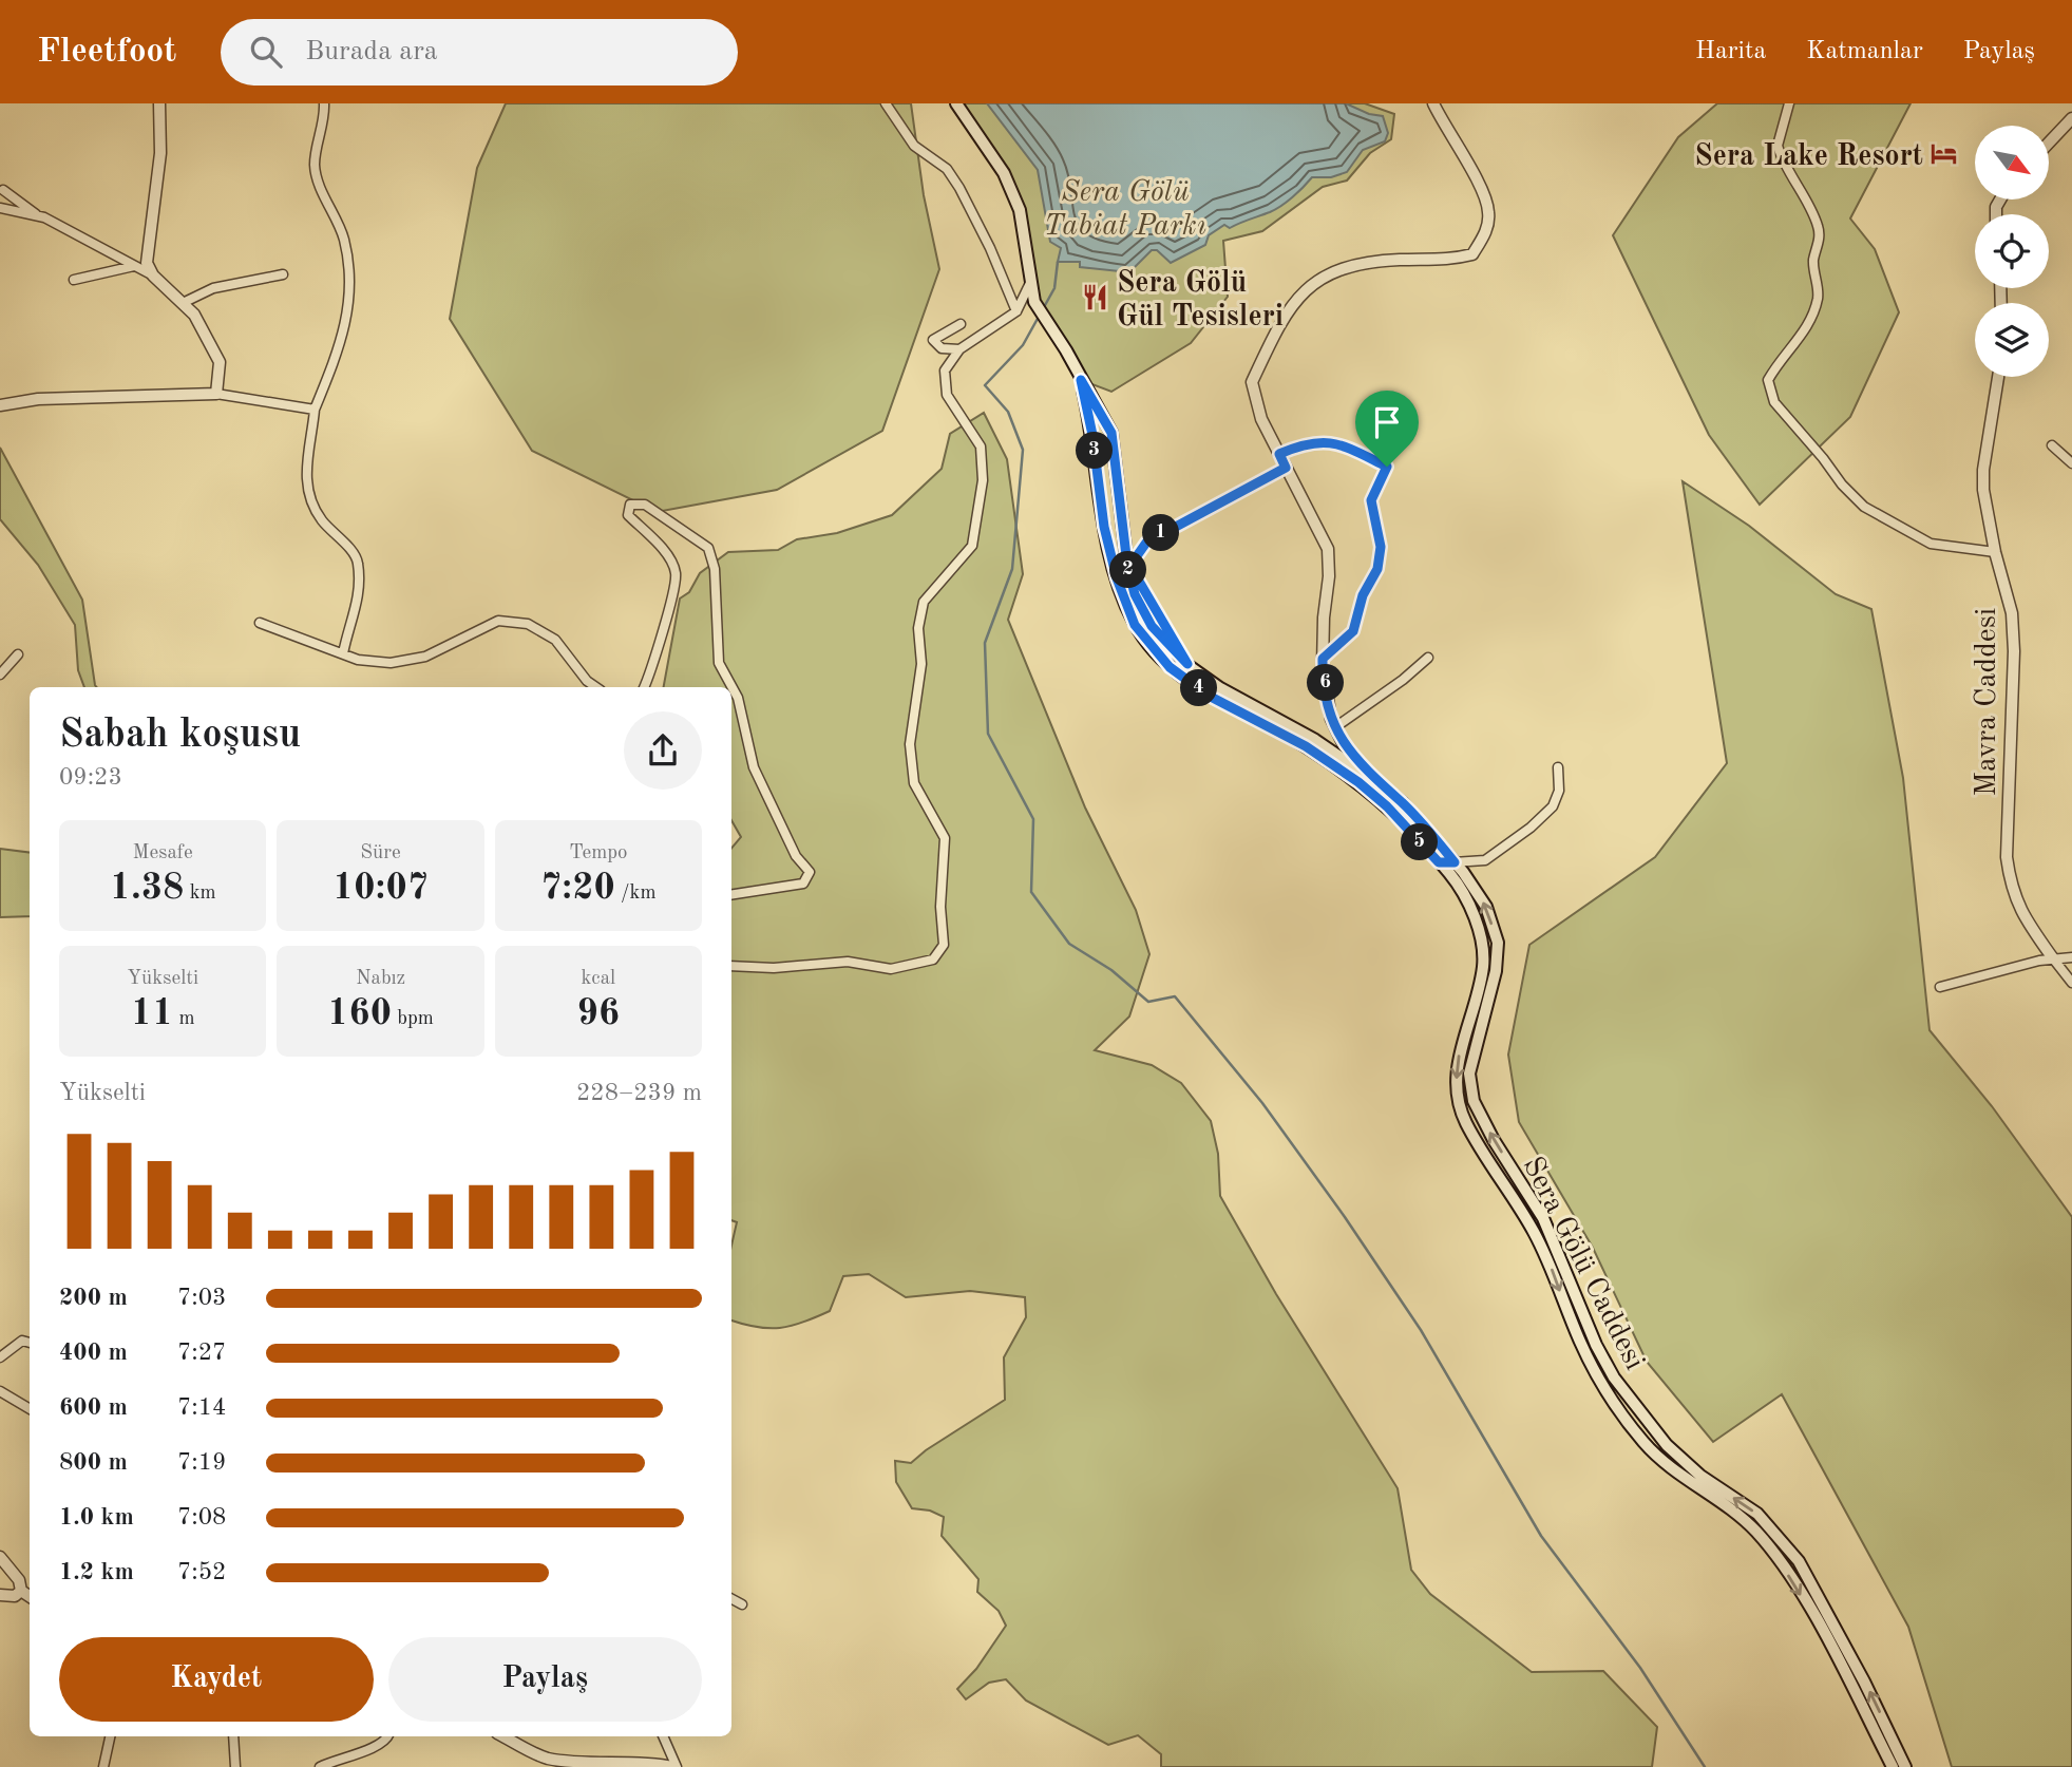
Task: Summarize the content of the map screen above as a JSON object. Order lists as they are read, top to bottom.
{
  "streets": {
    "main road": ["Sera Gölü Caddesi"],
    "street": ["Mavra Caddesi"]
  },
  "parks": ["Sera Gölü Tabiat Parkı"],
  "places": {
    "hotel": ["Sera Lake Resort"],
    "restaurant": ["Sera Gölü Gül Tesisleri"]
  },
  "north": "bottom right",
  "page": {
    "header": "Fleetfoot",
    "search": "Burada ara",
    "nav": ["Harita", "Katmanlar", "Paylaş"],
    "pins": [
      "3",
      "1",
      "2",
      "6",
      "4",
      "5"
    ],
    "heading": ["Sabah koşusu", "09:23"],
    "stats": [
      ["Mesafe", "1.38 km"],
      ["Süre", "10:07"],
      ["Tempo", "7:20 /km"],
      ["Yükselti", "11 m"],
      ["Nabız", "160 bpm"],
      ["kcal", "96"]
    ],
    "chart": ["Yükselti", "228–239 m"],
    "list": [
      {
        "name": "200 m",
        "note": "7:03"
      },
      {
        "name": "400 m",
        "note": "7:27"
      },
      {
        "name": "600 m",
        "note": "7:14"
      },
      {
        "name": "800 m",
        "note": "7:19"
      },
      {
        "name": "1.0 km",
        "note": "7:08"
      },
      {
        "name": "1.2 km",
        "note": "7:52"
      }
    ],
    "buttons": ["Kaydet", "Paylaş"]
  }
}
